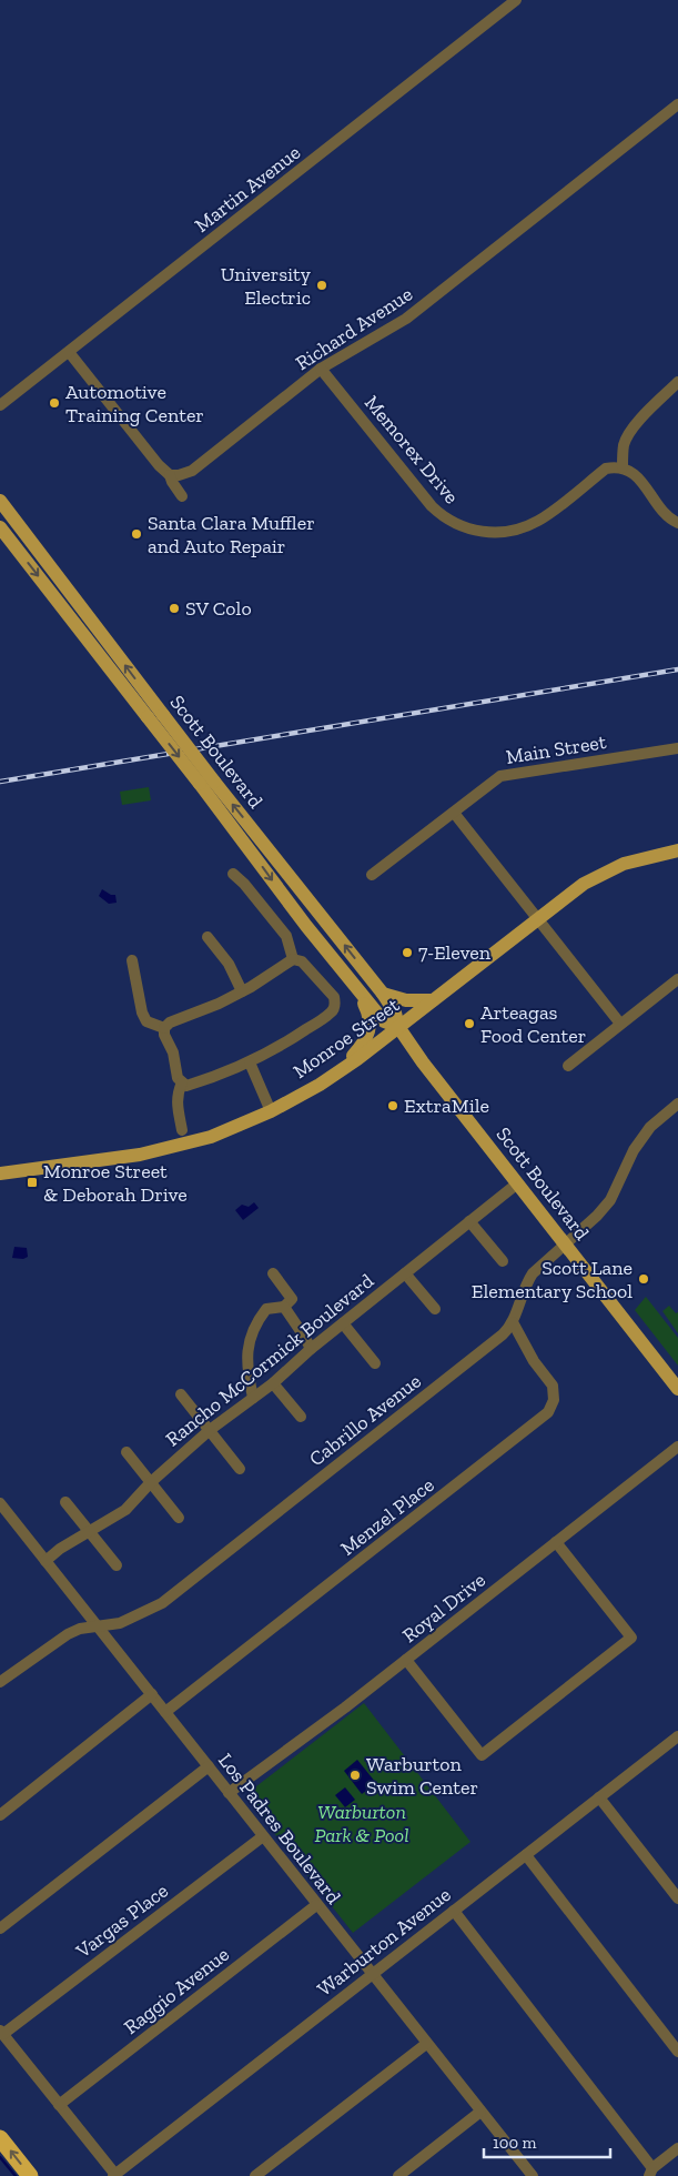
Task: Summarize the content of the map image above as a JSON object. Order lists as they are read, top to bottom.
{
  "streets": {
    "main road": ["Scott Boulevard", "Monroe Street"],
    "street": [
      "Martin Avenue",
      "Richard Avenue",
      "Memorex Drive",
      "Main Street",
      "Rancho McCormick Boulevard",
      "Cabrillo Avenue",
      "Menzel Place",
      "Royal Drive",
      "Los Padres Boulevard",
      "Vargas Place",
      "Warburton Avenue",
      "Raggio Avenue"
    ]
  },
  "crossings": [
    ["Richard Avenue", "Memorex Drive"],
    ["Scott Boulevard", "Monroe Street"],
    ["Scott Boulevard", "Rancho McCormick Boulevard"],
    ["Scott Boulevard", "Cabrillo Avenue"],
    ["Rancho McCormick Boulevard", "Los Padres Boulevard"],
    ["Cabrillo Avenue", "Menzel Place"],
    ["Cabrillo Avenue", "Los Padres Boulevard"],
    ["Menzel Place", "Los Padres Boulevard"],
    ["Royal Drive", "Los Padres Boulevard"],
    ["Los Padres Boulevard", "Vargas Place"],
    ["Los Padres Boulevard", "Warburton Avenue"],
    ["Los Padres Boulevard", "Raggio Avenue"]
  ],
  "parks": ["Warburton Park & Pool"],
  "places": {
    "other": [
      "University Electric",
      "Automotive Training Center",
      "Santa Clara Muffler and Auto Repair",
      "SV Colo",
      "7-Eleven",
      "Arteagas Food Center",
      "ExtraMile",
      "Scott Lane Elementary School",
      "Warburton Swim Center"
    ],
    "transit": ["Monroe Street & Deborah Drive"]
  },
  "scale_bar": "100 m"
}
